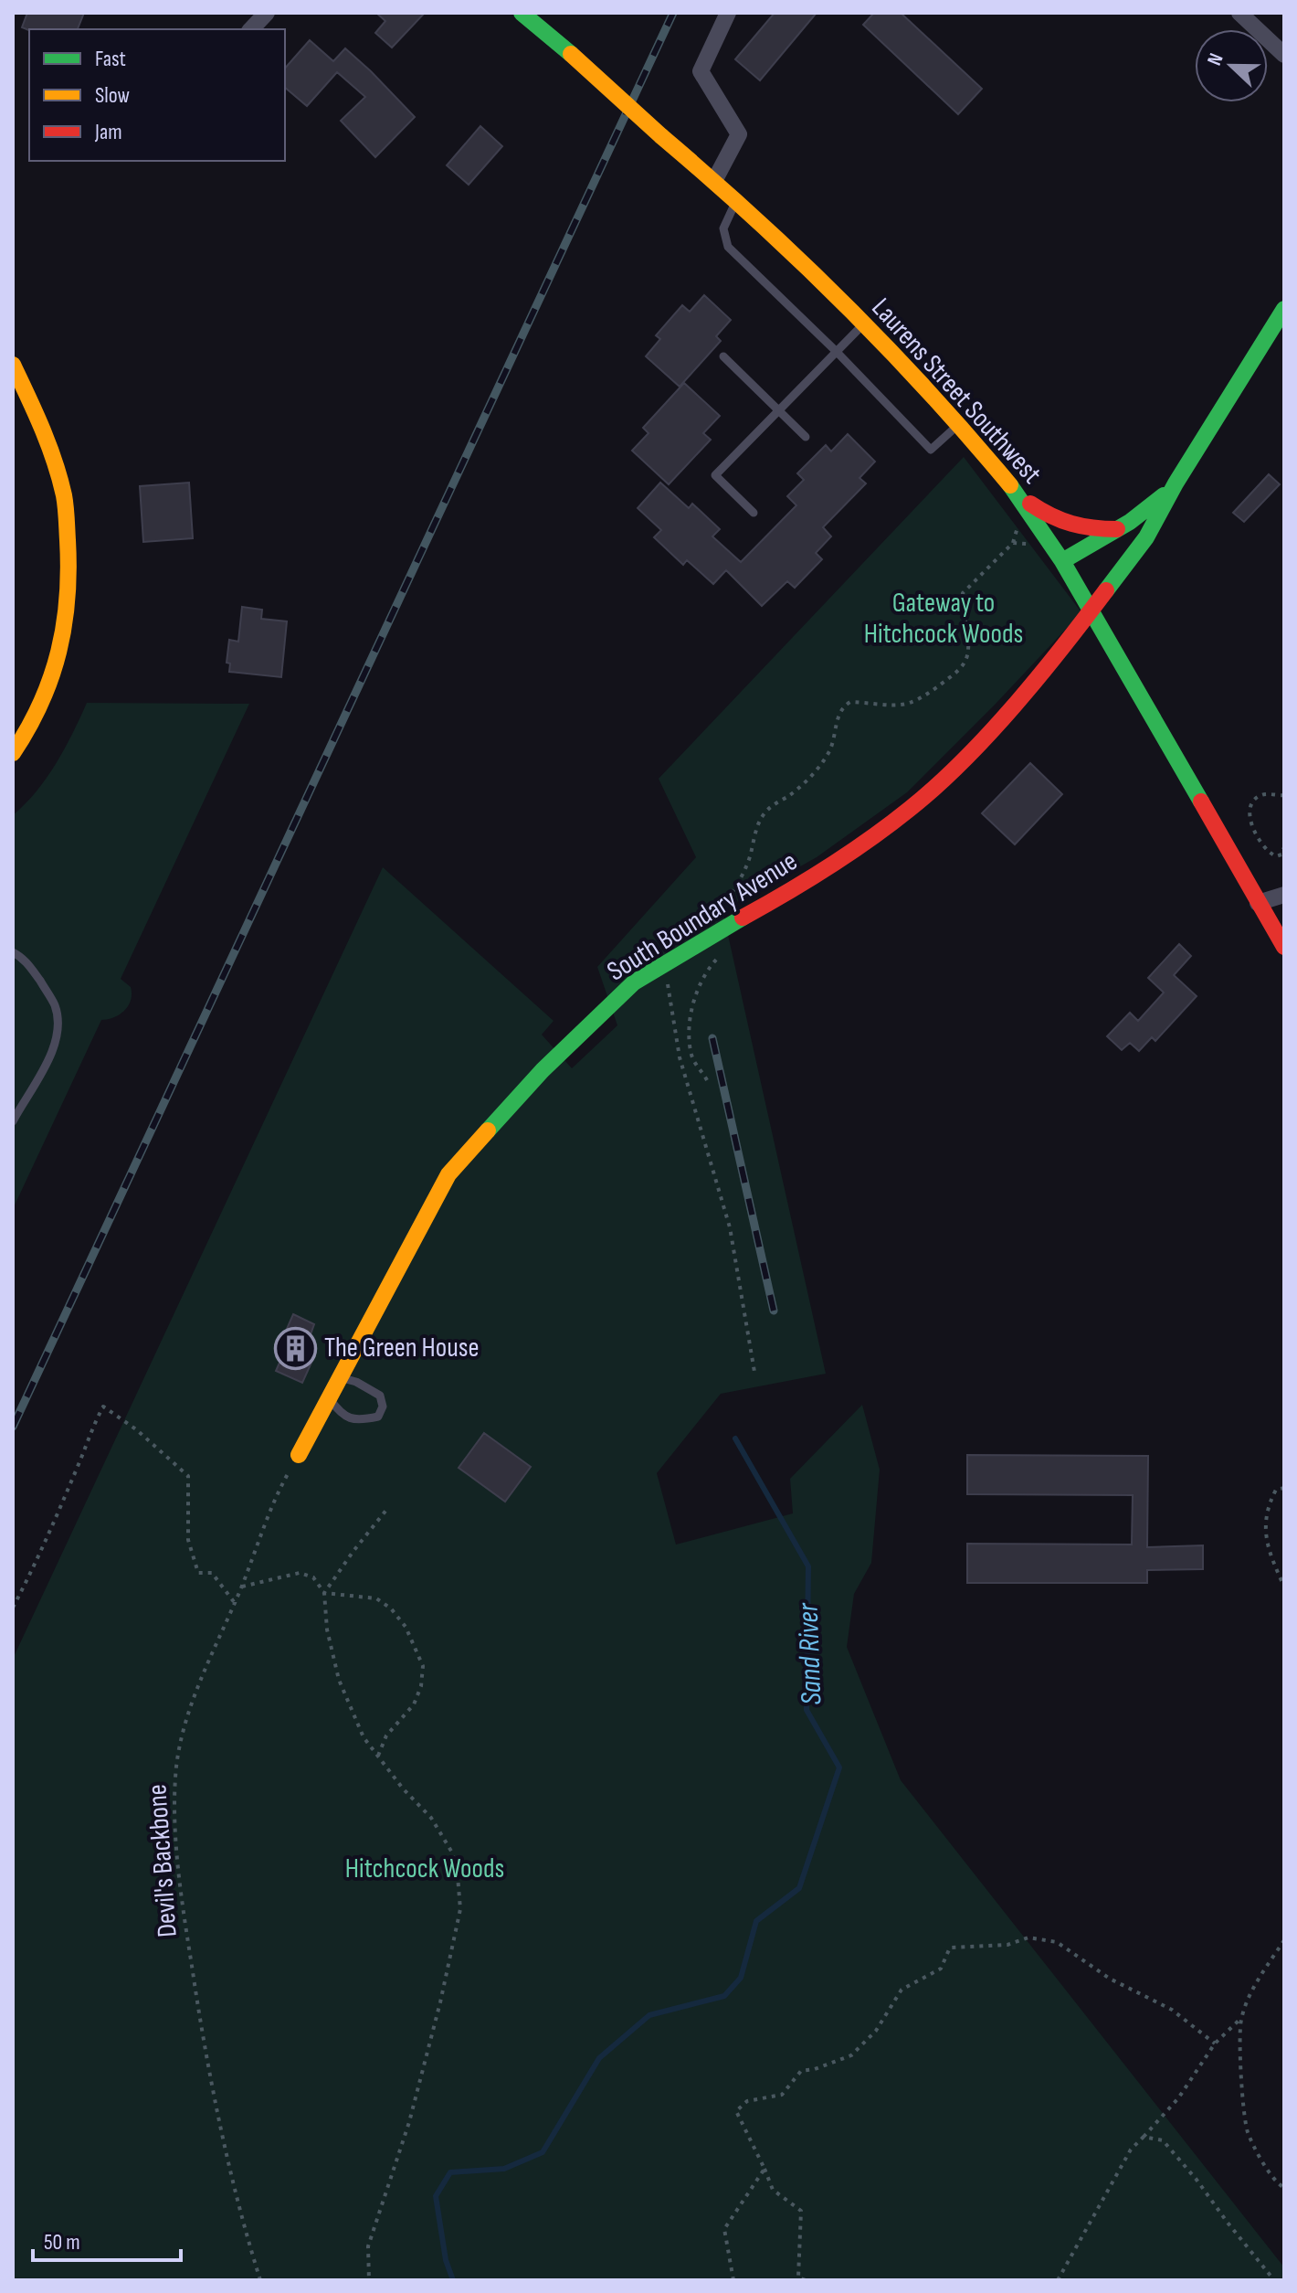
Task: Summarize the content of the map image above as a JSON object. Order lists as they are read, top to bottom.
{
  "streets": {
    "street": ["Laurens Street Southwest", "South Boundary Avenue"],
    "path": ["Devil's Backbone"]
  },
  "crossings": [
    ["Laurens Street Southwest", "South Boundary Avenue"],
    ["South Boundary Avenue", "Devil's Backbone"]
  ],
  "water": ["Sand River"],
  "parks": ["Gateway to Hitchcock Woods", "Hitchcock Woods"],
  "places": {
    "building": ["The Green House"]
  },
  "legend": ["Fast", "Slow", "Jam"],
  "scale_bar": "50 m",
  "north": "left"
}
